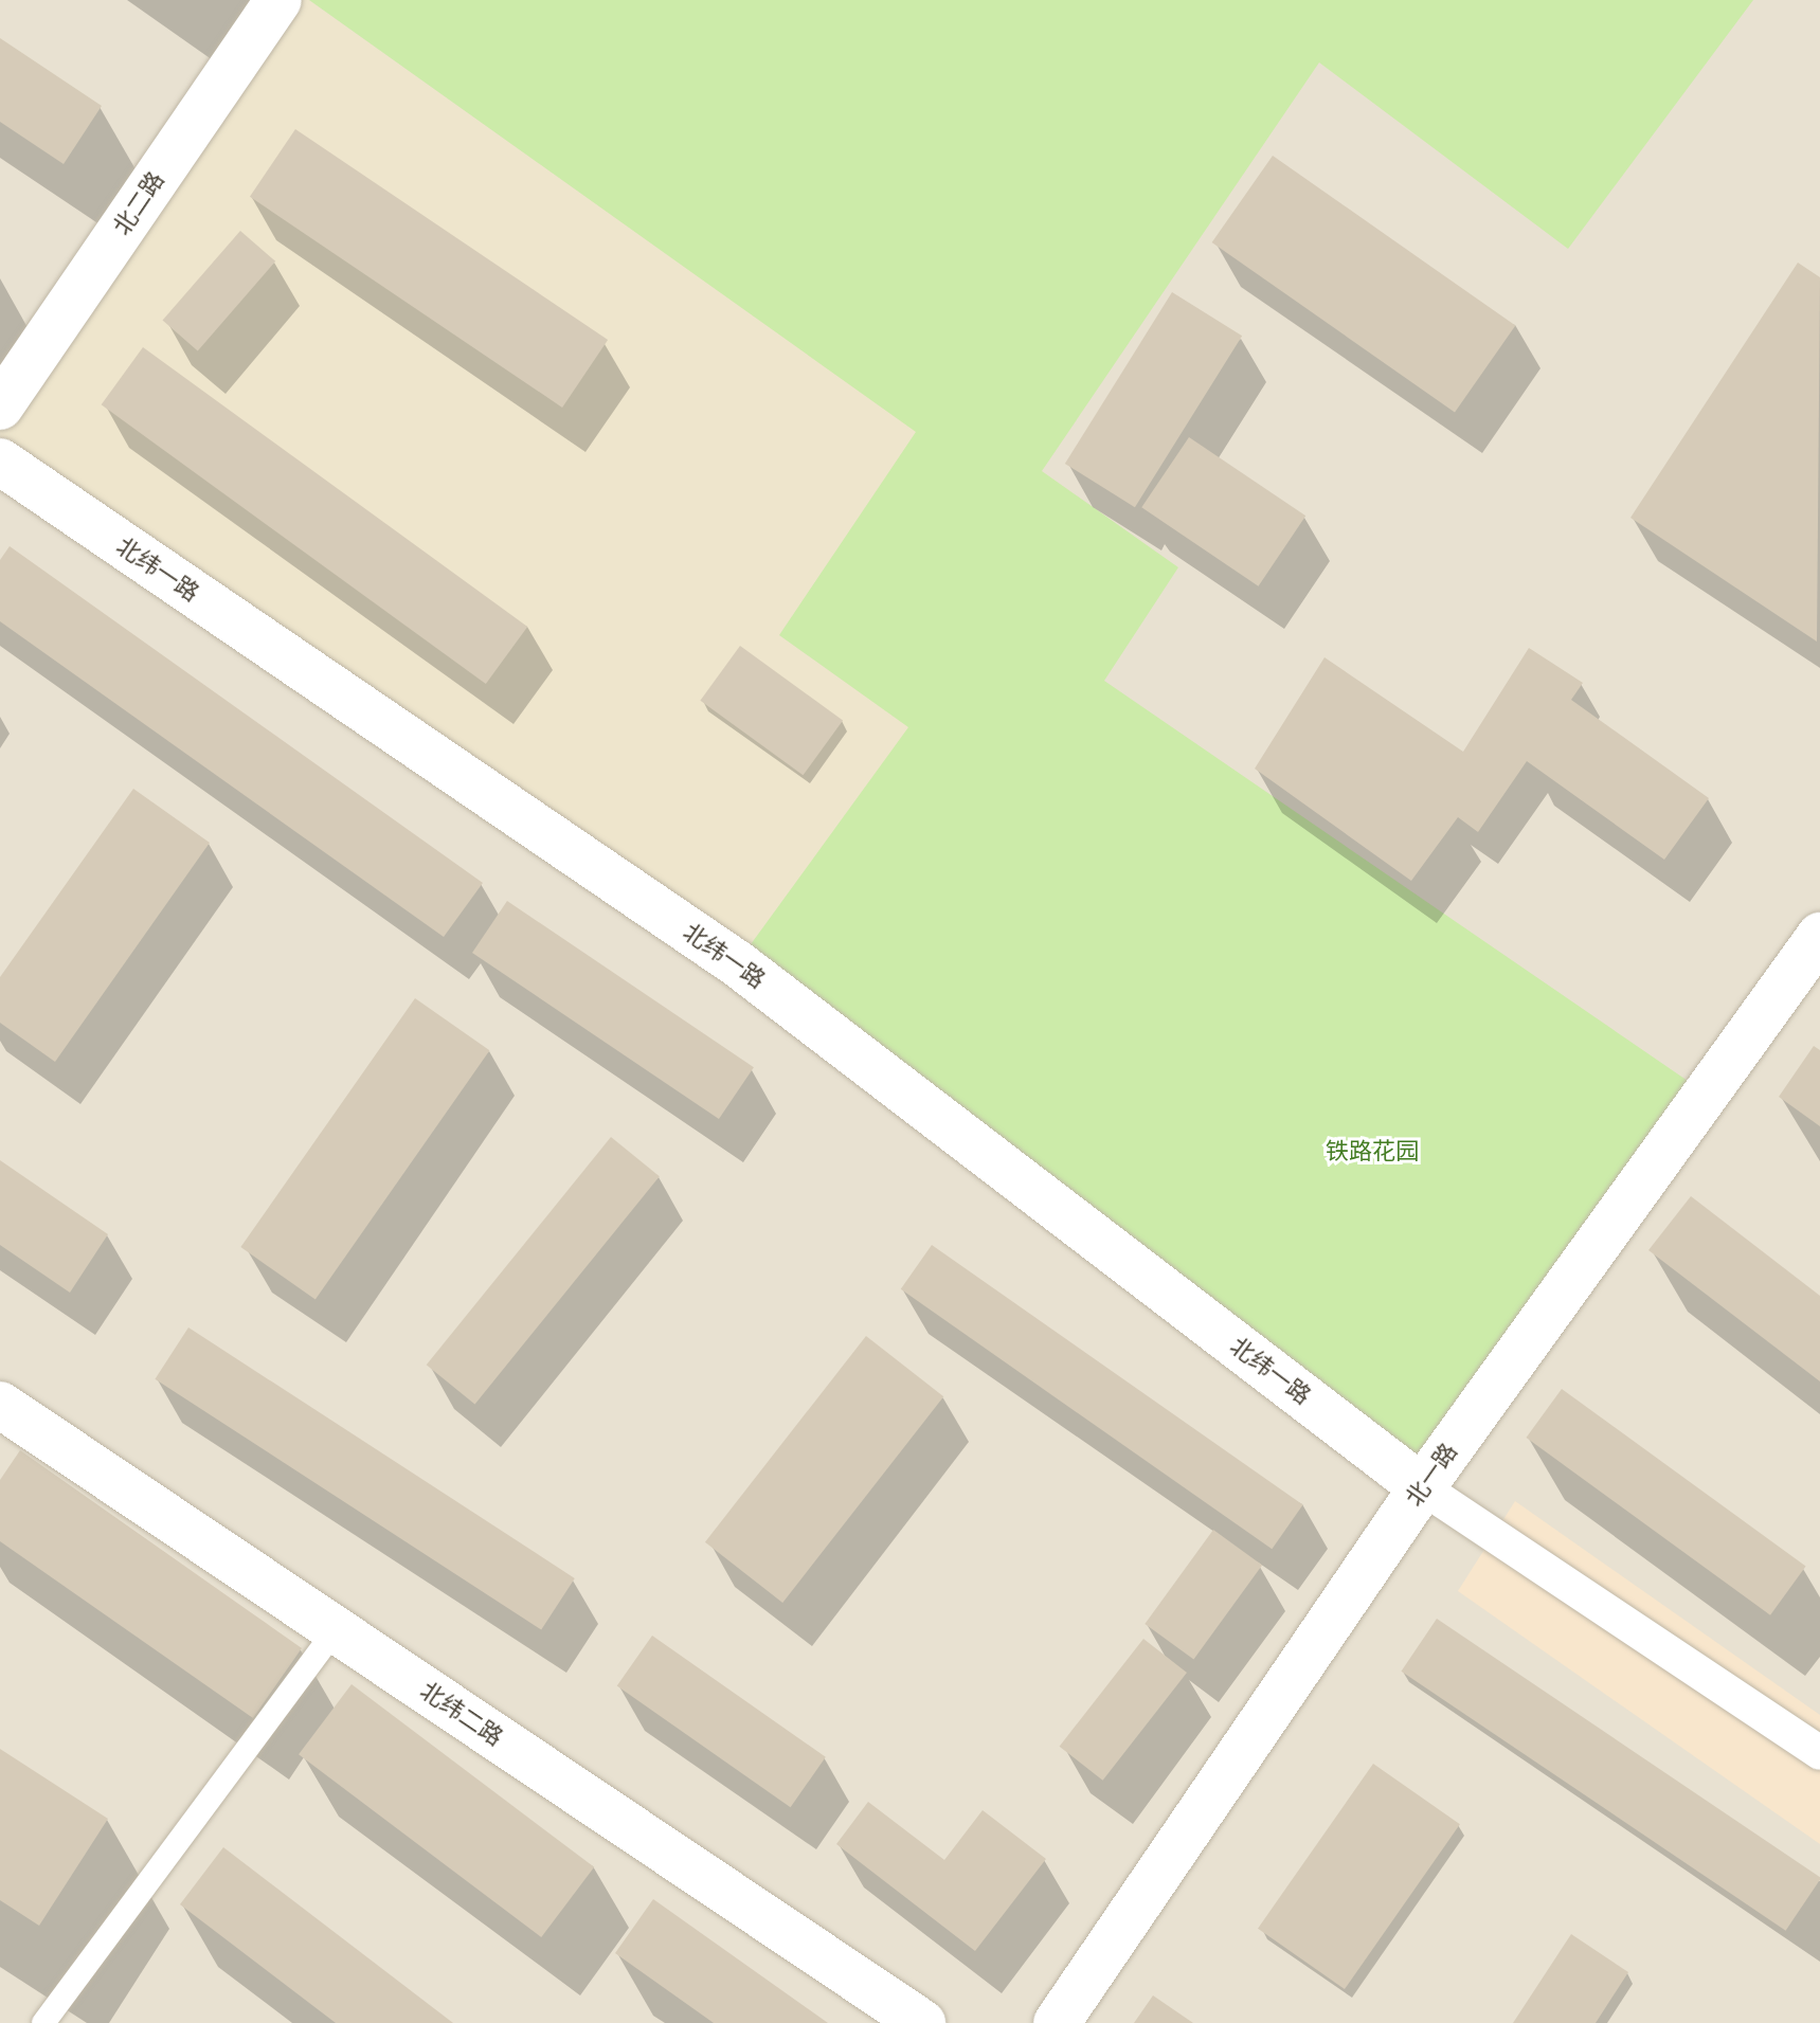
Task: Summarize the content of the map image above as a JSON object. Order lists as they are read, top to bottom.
{
  "streets": {
    "street": [
      "北二路",
      "北纬一路",
      "北一路",
      "北纬二路"
    ]
  },
  "crossings": [
    ["北纬一路", "北一路"]
  ],
  "parks": ["铁路花园"]
}
